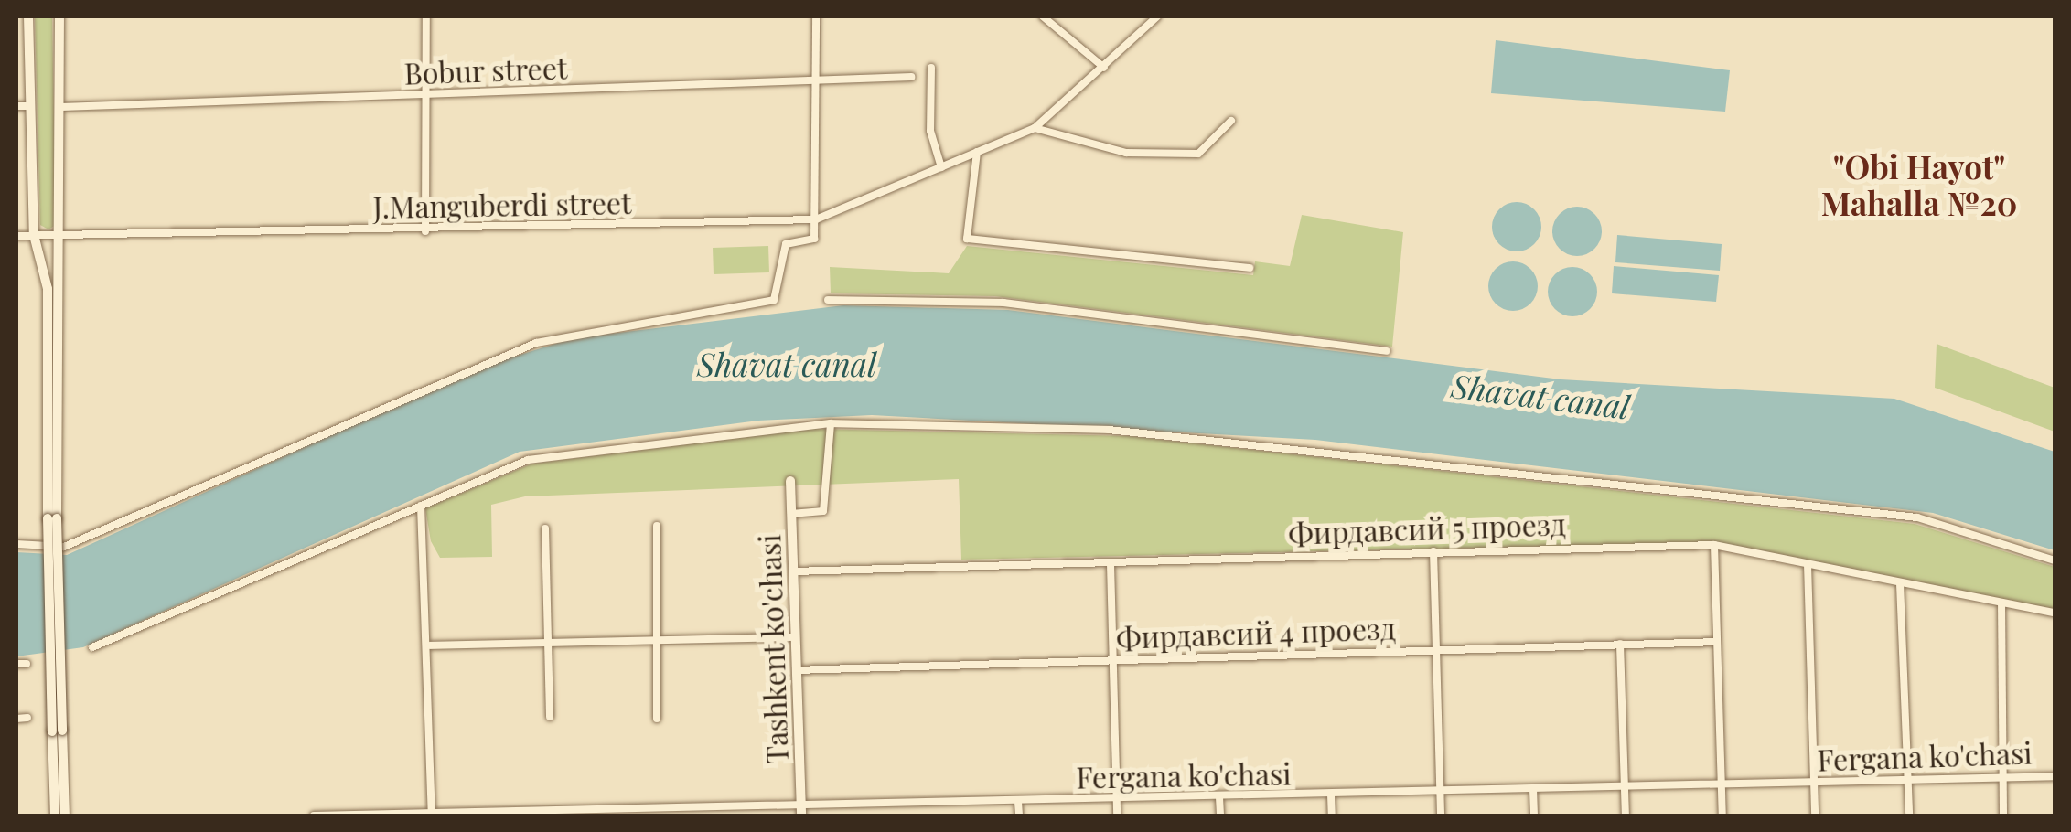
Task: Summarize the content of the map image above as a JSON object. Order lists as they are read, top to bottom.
{
  "streets": {
    "main road": ["Tashkent ko'chasi"],
    "street": [
      "Bobur street",
      "J.Manguberdi street",
      "Фирдавсий 5 проезд",
      "Фирдавсий 4 проезд",
      "Fergana ko'chasi"
    ]
  },
  "crossings": [
    ["Фирдавсий 5 проезд", "Tashkent ko'chasi"],
    ["Фирдавсий 4 проезд", "Tashkent ko'chasi"],
    ["Tashkent ko'chasi", "Fergana ko'chasi"]
  ],
  "districts": ["\"Obi Hayot\" Mahalla №20"],
  "water": ["Shavat canal"]
}
